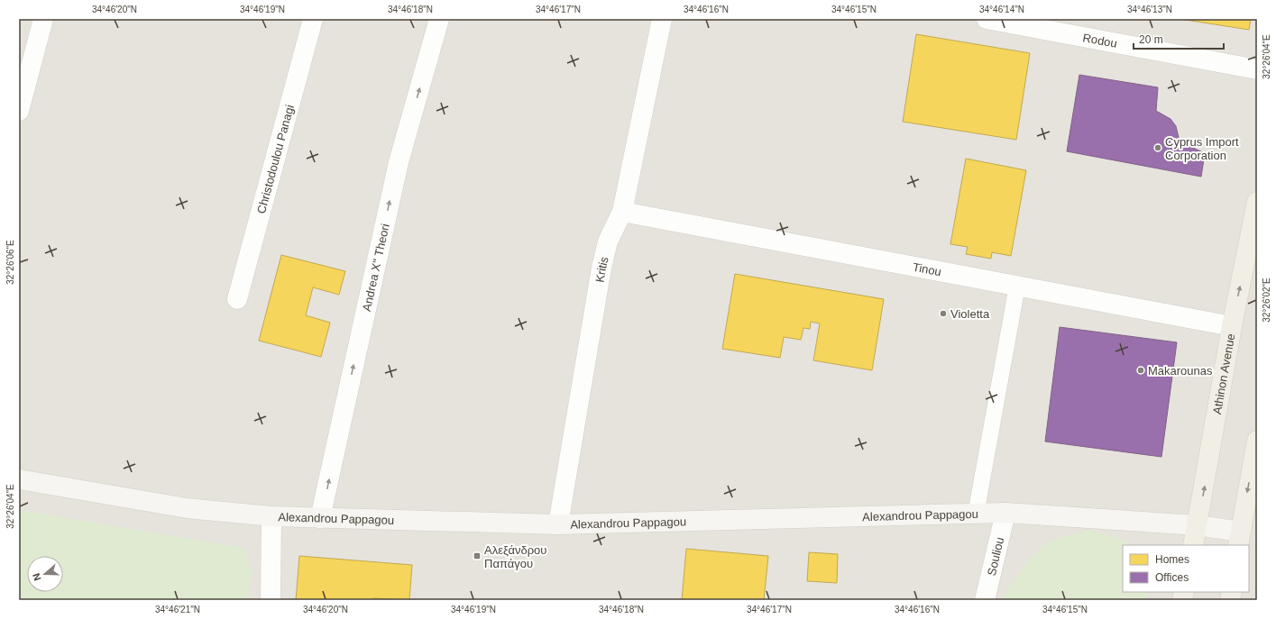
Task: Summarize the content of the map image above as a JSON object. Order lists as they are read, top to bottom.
{
  "streets": {
    "main road": ["Athinon Avenue"],
    "street": [
      "Rodou",
      "Christodoulou Panagi",
      "Andrea X\" Theori",
      "Tinou",
      "Kritis",
      "Alexandrou Pappagou",
      "Souliou"
    ]
  },
  "crossings": [
    ["Andrea X\" Theori", "Alexandrou Pappagou"],
    ["Tinou", "Kritis"],
    ["Tinou", "Athinon Avenue"],
    ["Kritis", "Alexandrou Pappagou"],
    ["Athinon Avenue", "Alexandrou Pappagou"],
    ["Alexandrou Pappagou", "Souliou"]
  ],
  "one_way": ["Andrea X\" Theori", "Athinon Avenue"],
  "places": {
    "other": ["Cyprus Import Corporation", "Violetta", "Makarounas"],
    "transit": ["Αλεξάνδρου Παπάγου"]
  },
  "legend": ["Homes", "Offices"],
  "scale_bar": "20 m",
  "north": "left",
  "coordinates": [
    "34°46'20\"N",
    "34°46'19\"N",
    "34°46'18\"N",
    "34°46'17\"N",
    "34°46'16\"N",
    "34°46'15\"N",
    "34°46'14\"N",
    "34°46'13\"N",
    "32°26'04\"E",
    "32°26'06\"E",
    "32°26'02\"E",
    "34°46'21\"N"
  ]
}
